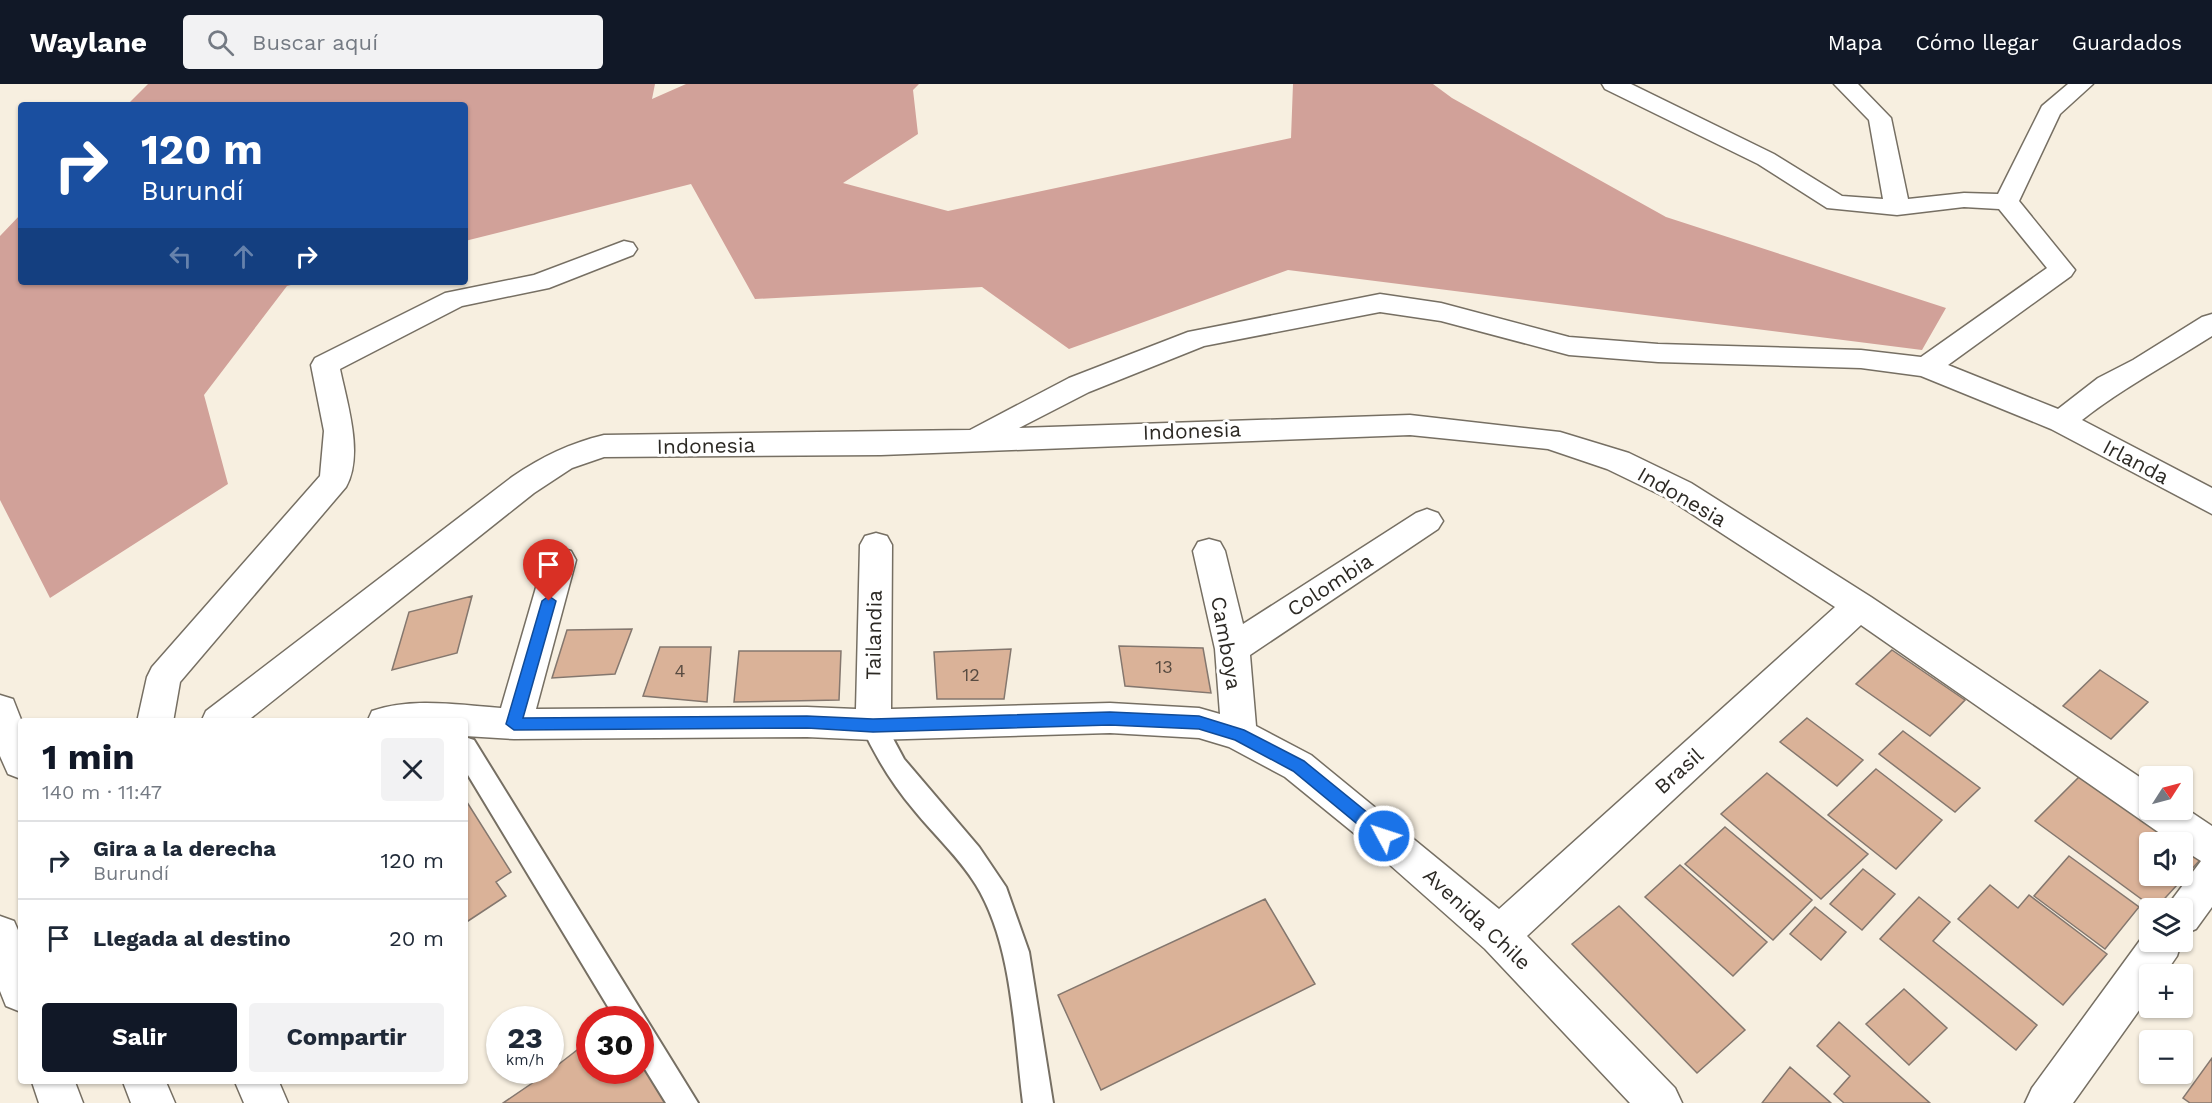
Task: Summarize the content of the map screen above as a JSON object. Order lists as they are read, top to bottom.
{
  "streets": {
    "street": [
      "Indonesia",
      "Irlanda",
      "Colombia",
      "Tailandia",
      "Camboya",
      "Brasil",
      "Avenida Chile"
    ]
  },
  "crossings": [
    ["Indonesia", "Irlanda"],
    ["Indonesia", "Brasil"],
    ["Colombia", "Camboya"],
    ["Tailandia", "Avenida Chile"],
    ["Camboya", "Avenida Chile"],
    ["Brasil", "Avenida Chile"]
  ],
  "house_numbers": ["13", "4", "12"],
  "north": "top right",
  "page": {
    "header": "Waylane",
    "search": "Buscar aquí",
    "nav": ["Mapa", "Cómo llegar", "Guardados"],
    "turn": ["120 m", "Burundí"],
    "heading": ["1 min", "140 m · 11:47"],
    "map_buttons": ["+", "−"],
    "list": [
      {
        "name": "Gira a la derecha",
        "note": "Burundí",
        "value": "120 m"
      },
      {
        "name": "Llegada al destino",
        "value": "20 m"
      }
    ],
    "buttons": ["Salir", "Compartir"],
    "speed": "23 km/h",
    "limit": "30"
  }
}
